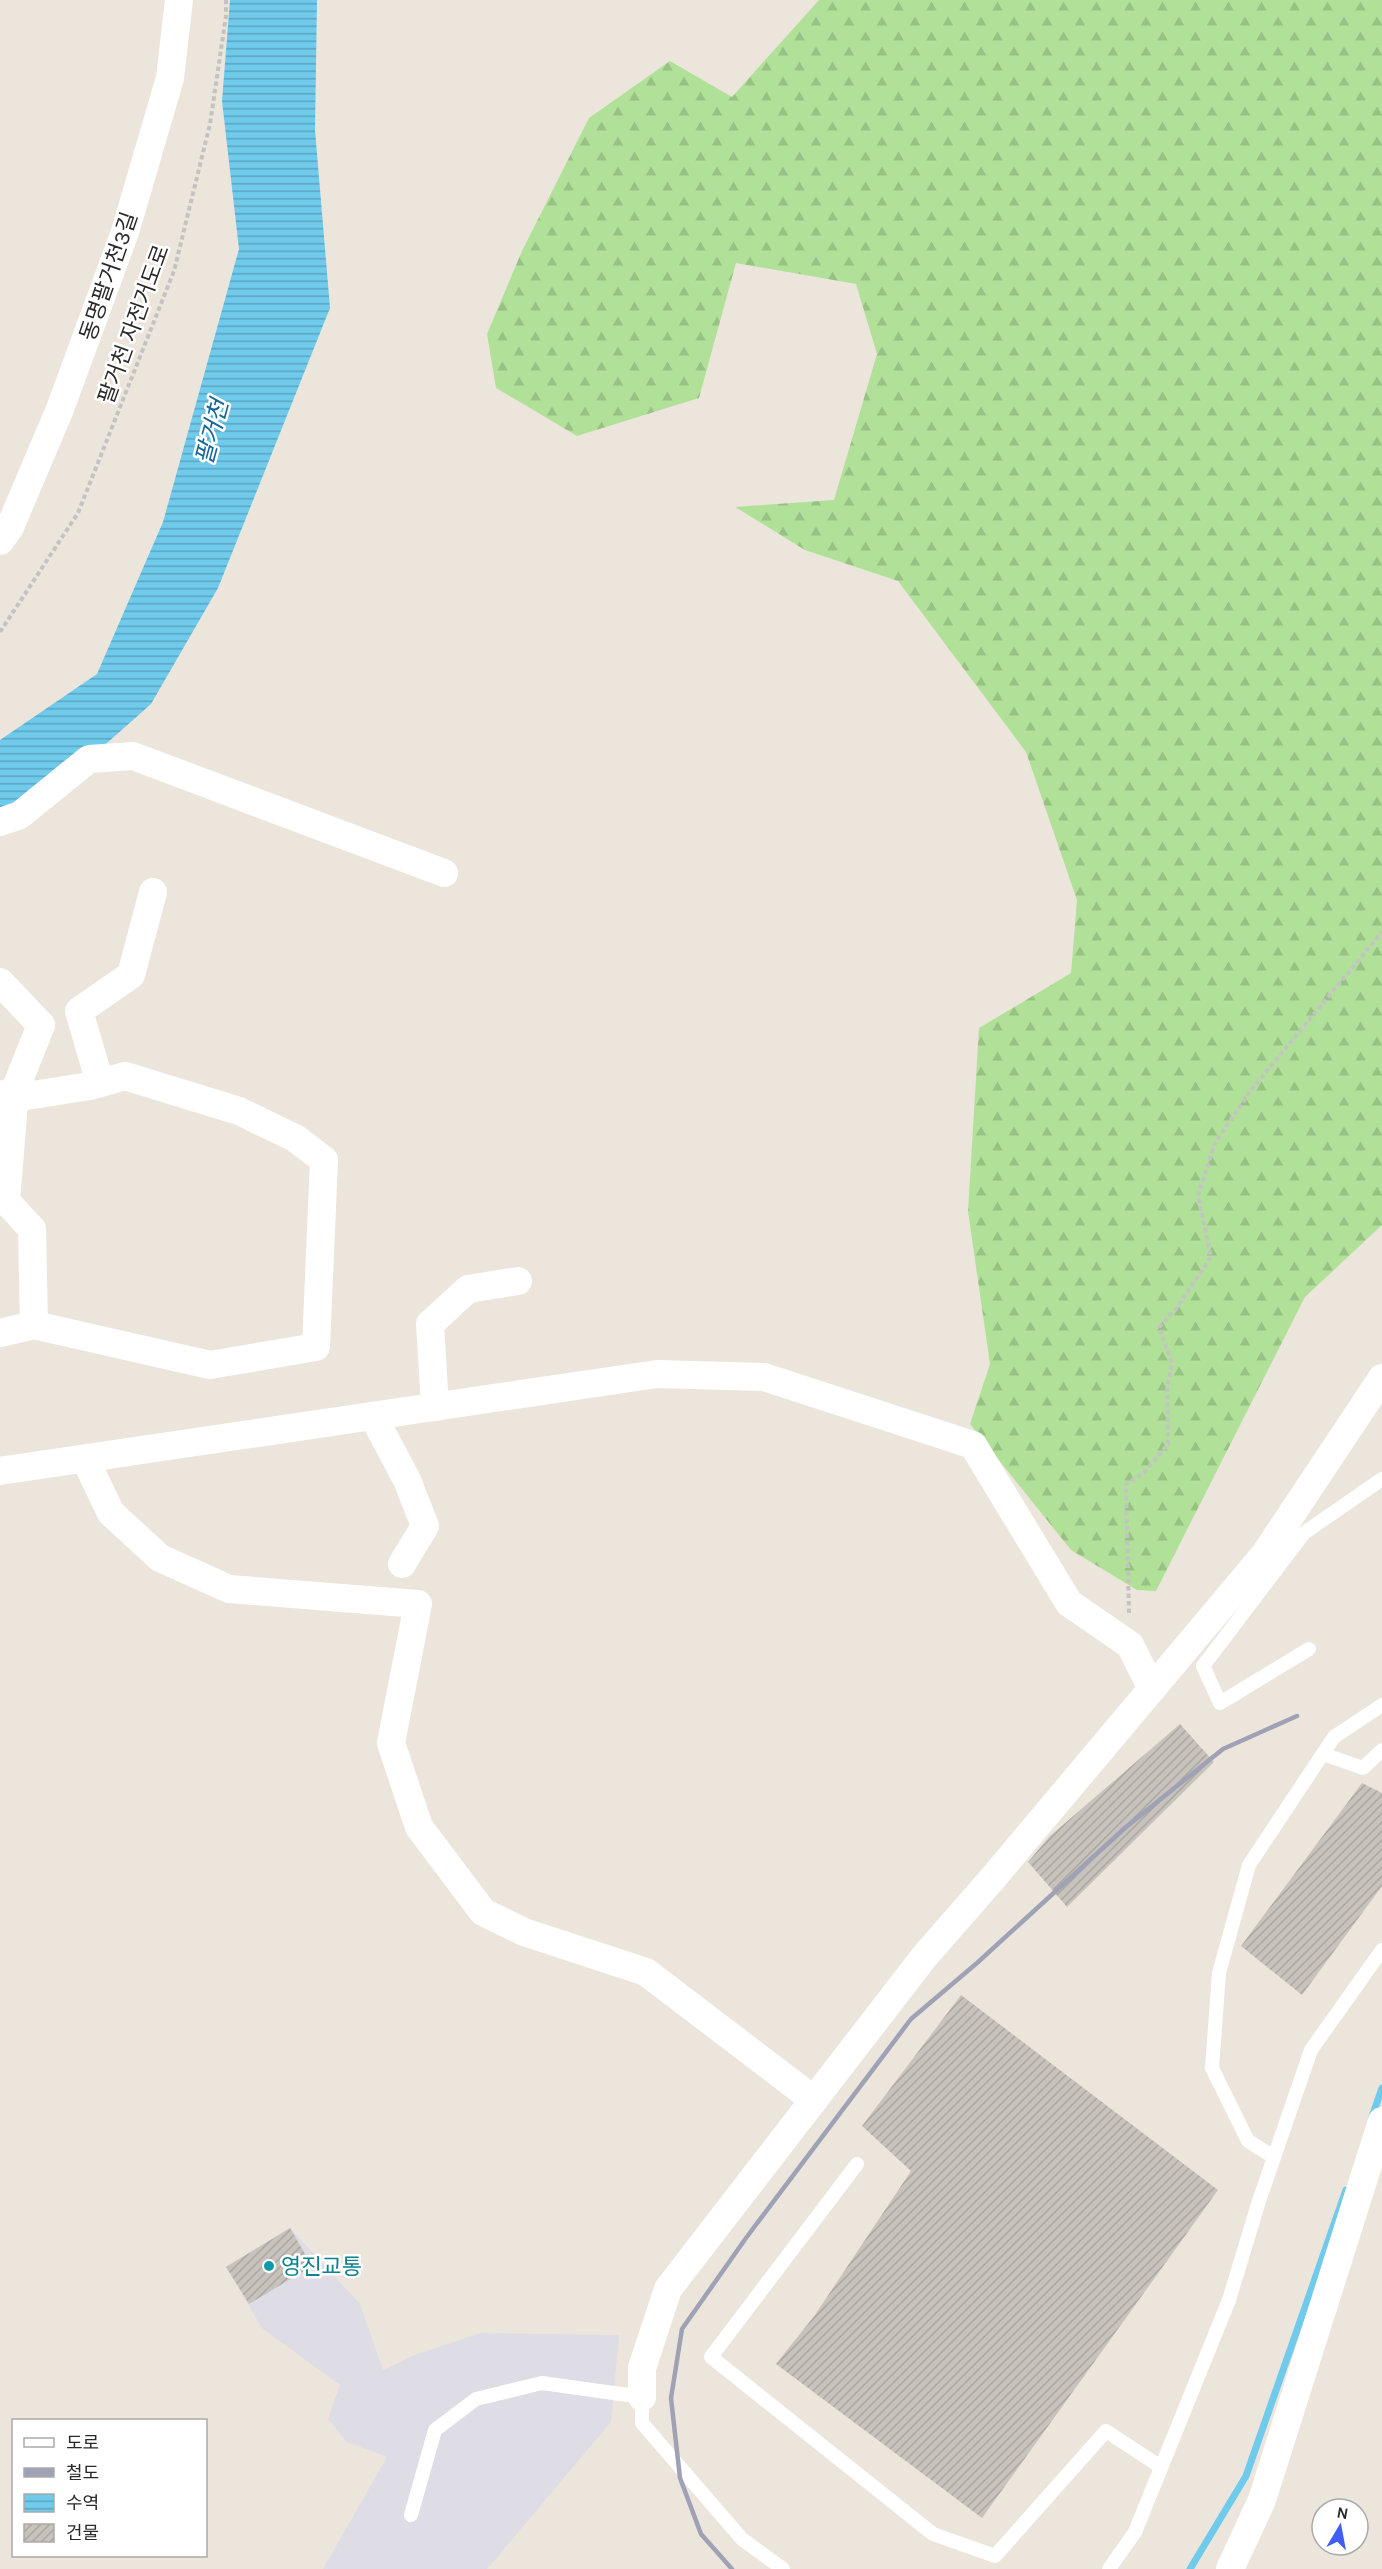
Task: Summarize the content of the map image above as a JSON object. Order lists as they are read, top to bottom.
{
  "streets": {
    "street": ["동명팔거천3길"],
    "path": ["팔거천 자전거도로"]
  },
  "water": ["팔거천"],
  "places": ["영진교통"],
  "legend": [
    "도로",
    "철도",
    "수역",
    "건물"
  ],
  "north": "top"
}
